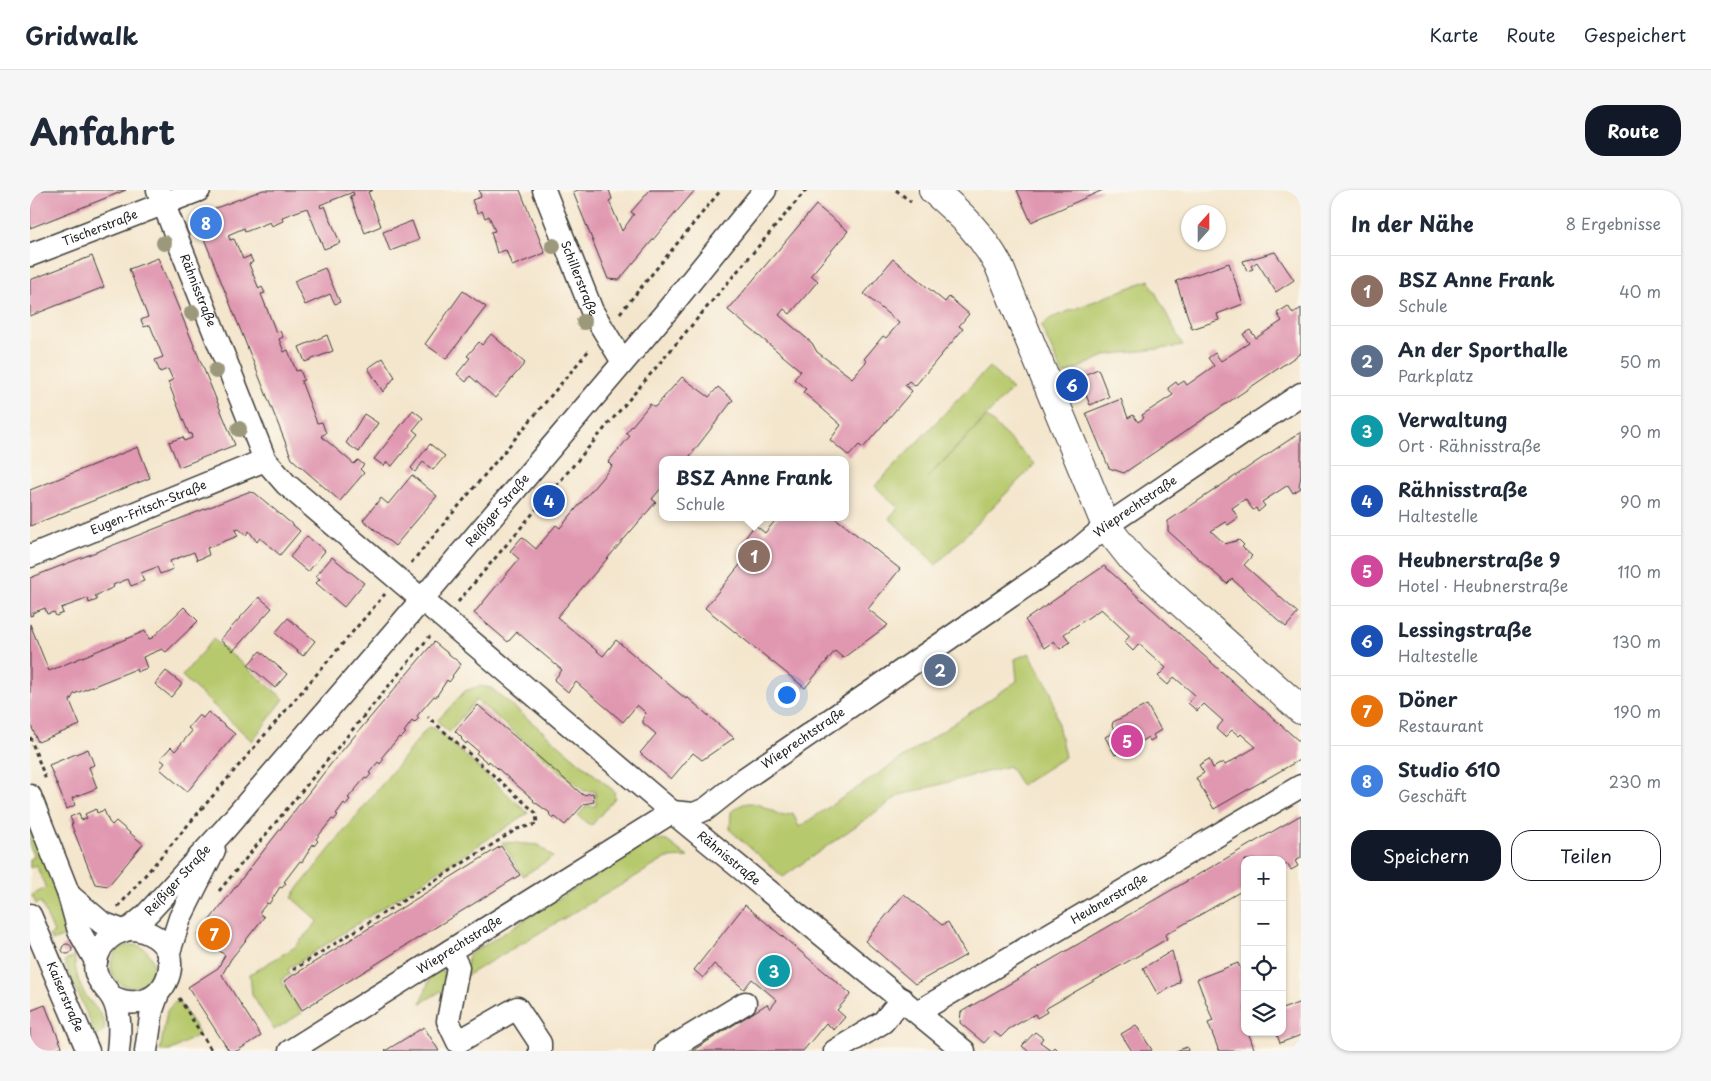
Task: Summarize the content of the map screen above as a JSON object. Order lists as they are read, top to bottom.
{
  "streets": {
    "street": [
      "Tischerstraße",
      "Schillerstraße",
      "Rähnisstraße",
      "Wieprechtstraße",
      "Eugen-Fritsch-Straße",
      "Reißiger Straße",
      "Heubnerstraße",
      "Kaiserstraße"
    ]
  },
  "crossings": [
    ["Tischerstraße", "Rähnisstraße"],
    ["Schillerstraße", "Reißiger Straße"],
    ["Rähnisstraße", "Wieprechtstraße"],
    ["Rähnisstraße", "Eugen-Fritsch-Straße"],
    ["Rähnisstraße", "Reißiger Straße"],
    ["Rähnisstraße", "Heubnerstraße"]
  ],
  "north": "top",
  "page": {
    "header": "Gridwalk",
    "nav": ["Karte", "Route", "Gespeichert"],
    "title": "Anfahrt",
    "buttons": [
      "Route",
      ["Speichern", "Teilen"]
    ],
    "heading": ["In der Nähe", "8 Ergebnisse"],
    "pins": [
      "8",
      "6",
      "4",
      "1",
      "2",
      "5",
      "7",
      "3"
    ],
    "list": [
      {
        "mark": "1",
        "name": "BSZ Anne Frank",
        "note": "Schule",
        "value": "40 m"
      },
      {
        "mark": "2",
        "name": "An der Sporthalle",
        "note": "Parkplatz",
        "value": "50 m"
      },
      {
        "mark": "3",
        "name": "Verwaltung",
        "note": "Ort · Rähnisstraße",
        "value": "90 m"
      },
      {
        "mark": "4",
        "name": "Rähnisstraße",
        "note": "Haltestelle",
        "value": "90 m"
      },
      {
        "mark": "5",
        "name": "Heubnerstraße 9",
        "note": "Hotel · Heubnerstraße",
        "value": "110 m"
      },
      {
        "mark": "6",
        "name": "Lessingstraße",
        "note": "Haltestelle",
        "value": "130 m"
      },
      {
        "mark": "7",
        "name": "Döner",
        "note": "Restaurant",
        "value": "190 m"
      },
      {
        "mark": "8",
        "name": "Studio 610",
        "note": "Geschäft",
        "value": "230 m"
      }
    ],
    "popup": ["BSZ Anne Frank", "Schule"],
    "map_buttons": ["+", "−"]
  }
}
